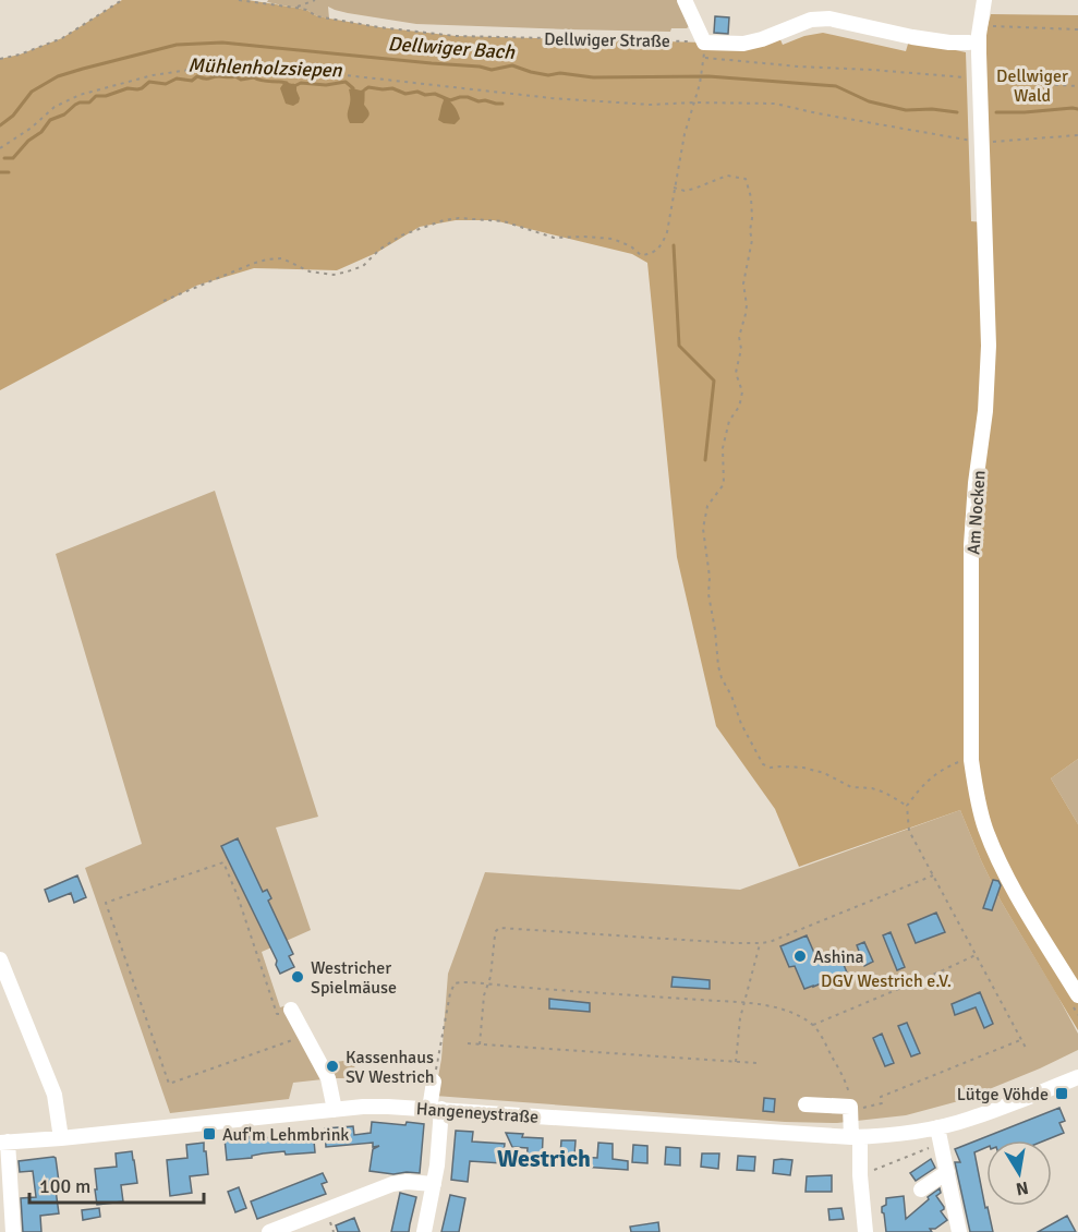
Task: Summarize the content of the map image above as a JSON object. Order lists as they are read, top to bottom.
{
  "streets": {
    "street": ["Dellwiger Straße", "Am Nocken", "Hangeneystraße"]
  },
  "districts": ["Westrich"],
  "water": ["Dellwiger Bach", "Mühlenholzsiepen"],
  "parks": ["Dellwiger Wald", "DGV Westrich e.V."],
  "places": {
    "other": ["Ashina", "Westricher Spielmäuse", "Kassenhaus SV Westrich"],
    "transit": ["Lütge Vöhde", "Auf'm Lehmbrink"]
  },
  "scale_bar": "100 m",
  "north": "bottom"
}
